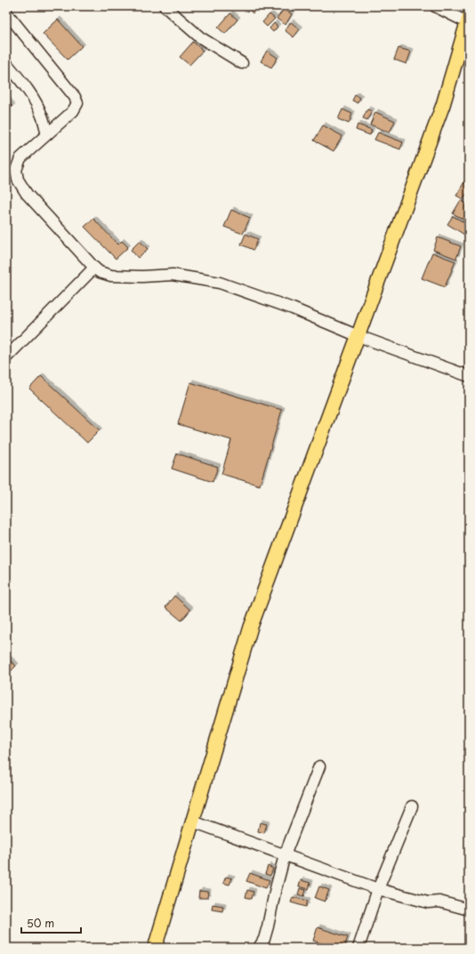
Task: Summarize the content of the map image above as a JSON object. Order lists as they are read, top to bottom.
{
  "scale_bar": "50 m"
}
